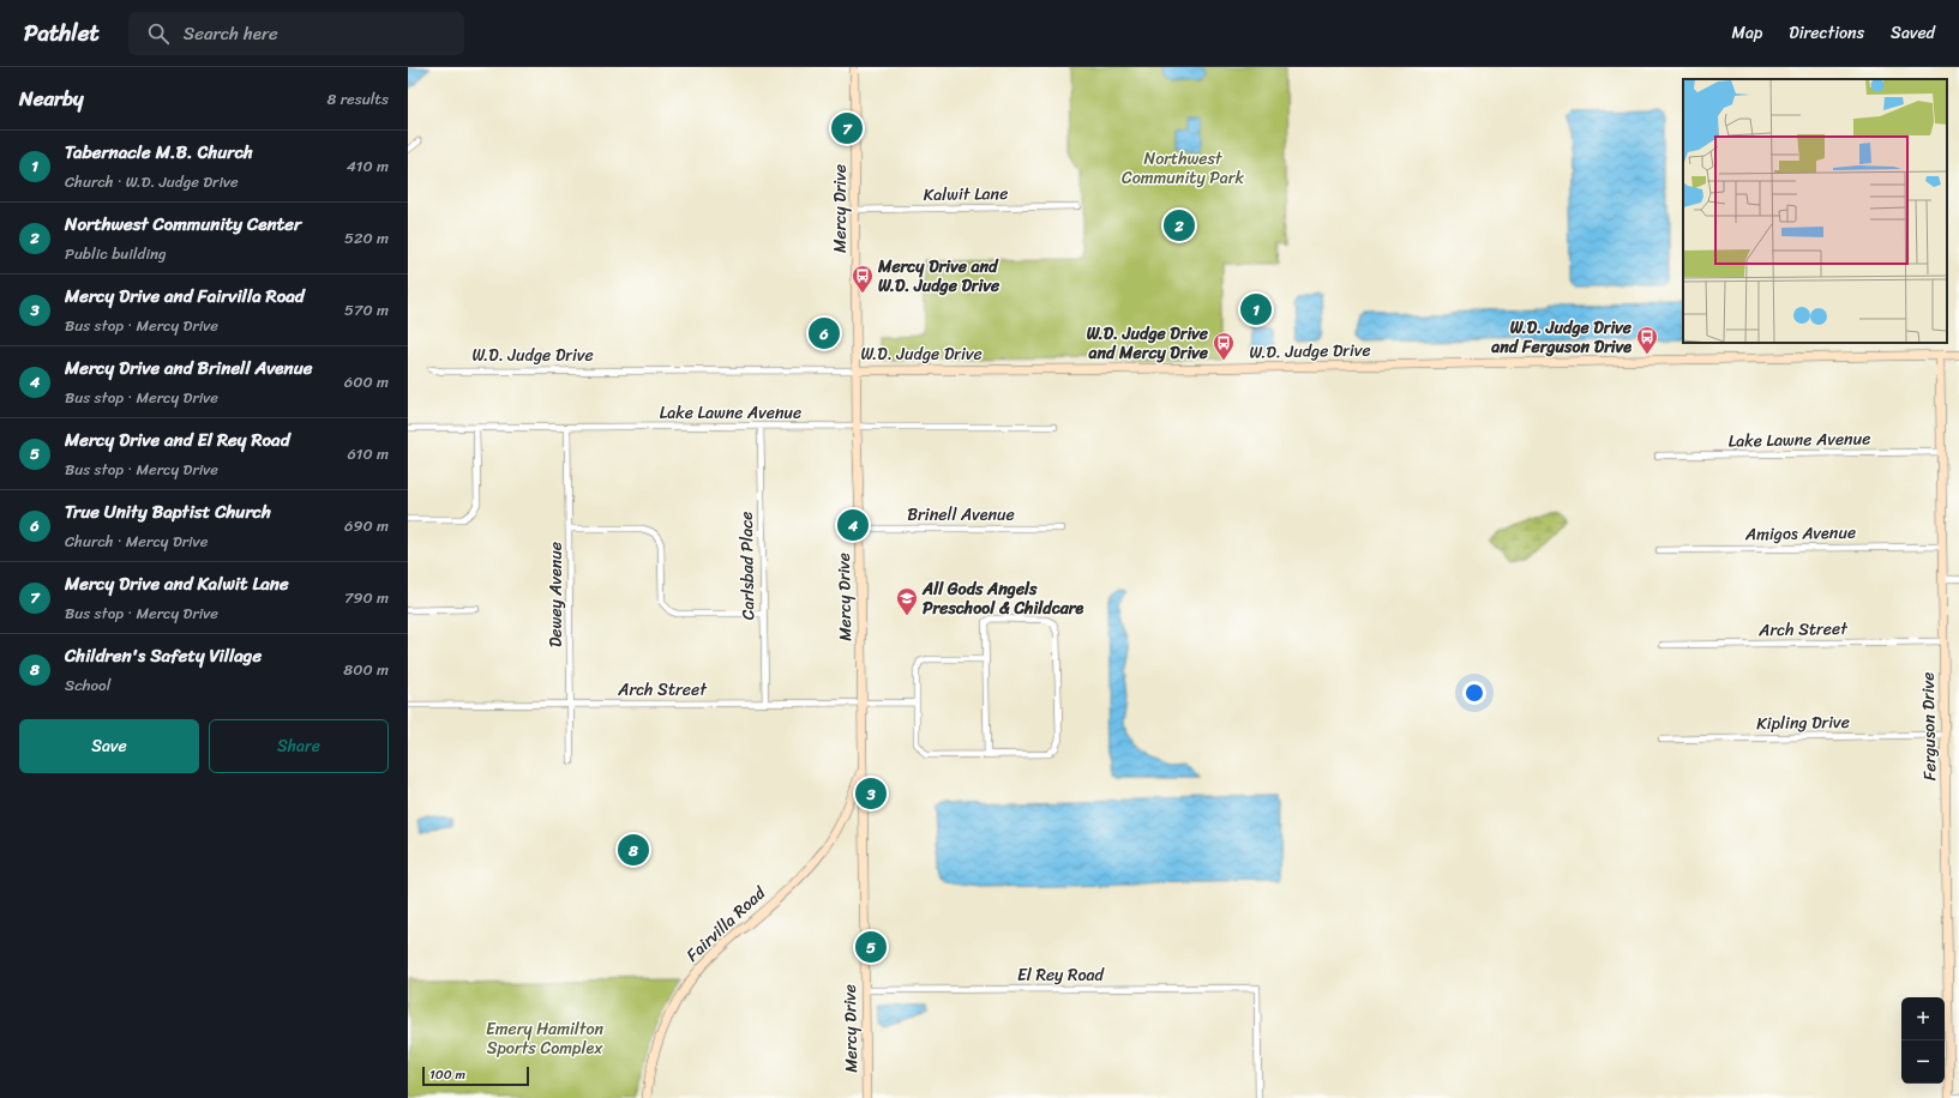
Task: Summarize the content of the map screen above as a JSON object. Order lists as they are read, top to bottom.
{
  "streets": {
    "street": [
      "Kalwit Lane",
      "Mercy Drive",
      "W.D. Judge Drive",
      "Lake Lawne Avenue",
      "Brinell Avenue",
      "Amigos Avenue",
      "Carlsbad Place",
      "Dewey Avenue",
      "Arch Street",
      "Kipling Drive",
      "Ferguson Drive",
      "Fairvilla Road",
      "El Rey Road"
    ]
  },
  "crossings": [
    ["Kalwit Lane", "Mercy Drive"],
    ["Mercy Drive", "W.D. Judge Drive"],
    ["Mercy Drive", "Lake Lawne Avenue"],
    ["Mercy Drive", "Brinell Avenue"],
    ["Mercy Drive", "Arch Street"],
    ["Mercy Drive", "Fairvilla Road"],
    ["Mercy Drive", "El Rey Road"],
    ["W.D. Judge Drive", "Ferguson Drive"],
    ["Lake Lawne Avenue", "Carlsbad Place"],
    ["Lake Lawne Avenue", "Dewey Avenue"],
    ["Lake Lawne Avenue", "Ferguson Drive"],
    ["Amigos Avenue", "Ferguson Drive"],
    ["Carlsbad Place", "Arch Street"],
    ["Dewey Avenue", "Arch Street"],
    ["Arch Street", "Ferguson Drive"],
    ["Kipling Drive", "Ferguson Drive"]
  ],
  "parks": ["Northwest Community Park", "Emery Hamilton Sports Complex"],
  "places": {
    "bus stop": ["Mercy Drive and W.D. Judge Drive", "W.D. Judge Drive and Ferguson Drive", "W.D. Judge Drive and Mercy Drive"],
    "school or university": ["All Gods Angels Preschool & Childcare"]
  },
  "scale_bar": "100 m",
  "page": {
    "header": "Pathlet",
    "search": "Search here",
    "nav": ["Map", "Directions", "Saved"],
    "heading": ["Nearby", "8 results"],
    "pins": [
      "7",
      "2",
      "1",
      "6",
      "4",
      "3",
      "8",
      "5"
    ],
    "list": [
      {
        "mark": "1",
        "name": "Tabernacle M.B. Church",
        "note": "Church · W.D. Judge Drive",
        "value": "410 m"
      },
      {
        "mark": "2",
        "name": "Northwest Community Center",
        "note": "Public building",
        "value": "520 m"
      },
      {
        "mark": "3",
        "name": "Mercy Drive and Fairvilla Road",
        "note": "Bus stop · Mercy Drive",
        "value": "570 m"
      },
      {
        "mark": "4",
        "name": "Mercy Drive and Brinell Avenue",
        "note": "Bus stop · Mercy Drive",
        "value": "600 m"
      },
      {
        "mark": "5",
        "name": "Mercy Drive and El Rey Road",
        "note": "Bus stop · Mercy Drive",
        "value": "610 m"
      },
      {
        "mark": "6",
        "name": "True Unity Baptist Church",
        "note": "Church · Mercy Drive",
        "value": "690 m"
      },
      {
        "mark": "7",
        "name": "Mercy Drive and Kalwit Lane",
        "note": "Bus stop · Mercy Drive",
        "value": "790 m"
      },
      {
        "mark": "8",
        "name": "Children's Safety Village",
        "note": "School",
        "value": "800 m"
      }
    ],
    "buttons": ["Save", "Share"],
    "map_buttons": ["+", "−"],
    "scale": "100 m"
  }
}
